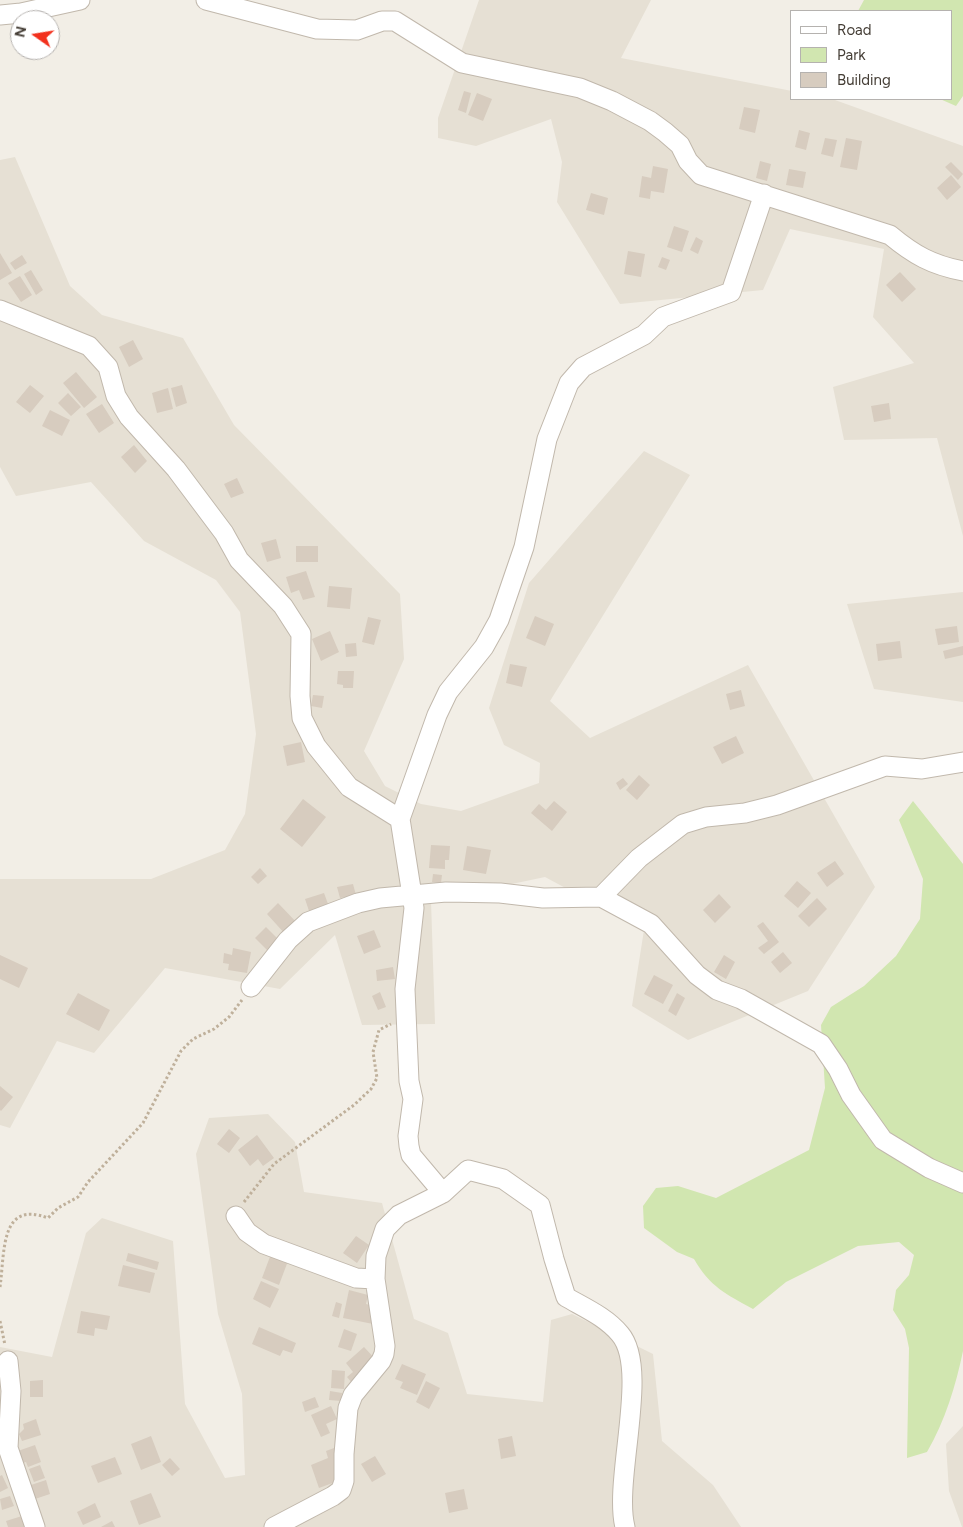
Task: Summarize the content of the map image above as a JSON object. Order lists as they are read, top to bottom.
{
  "legend": ["Road", "Park", "Building"],
  "north": "left"
}
